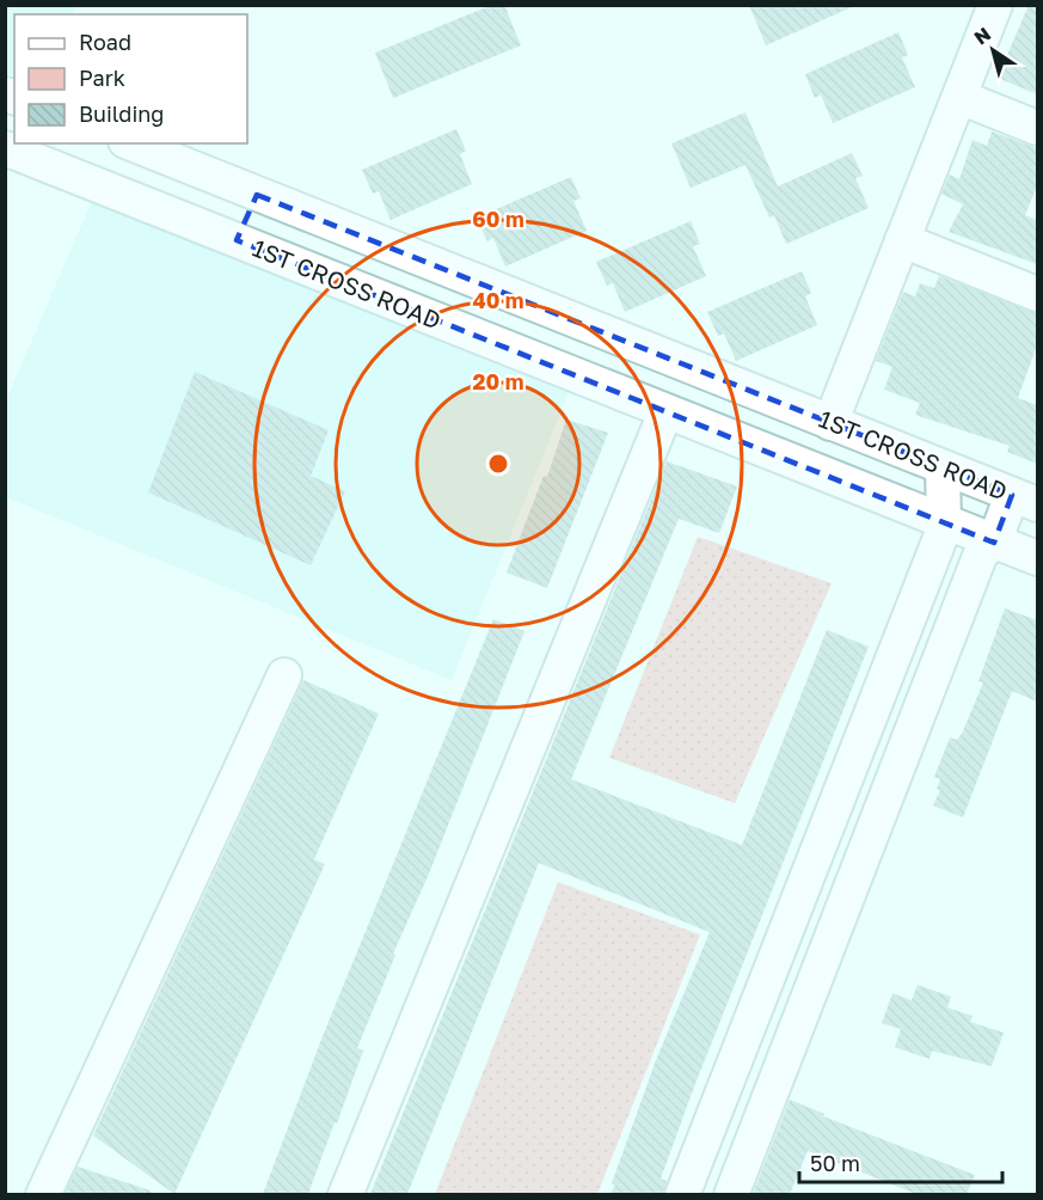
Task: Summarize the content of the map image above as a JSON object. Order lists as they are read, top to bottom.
{
  "streets": {
    "street": ["1ST CROSS ROAD"]
  },
  "legend": ["Road", "Park", "Building"],
  "scale_bar": "50 m",
  "north": "top left",
  "rings": ["60 m", "40 m", "20 m"]
}
